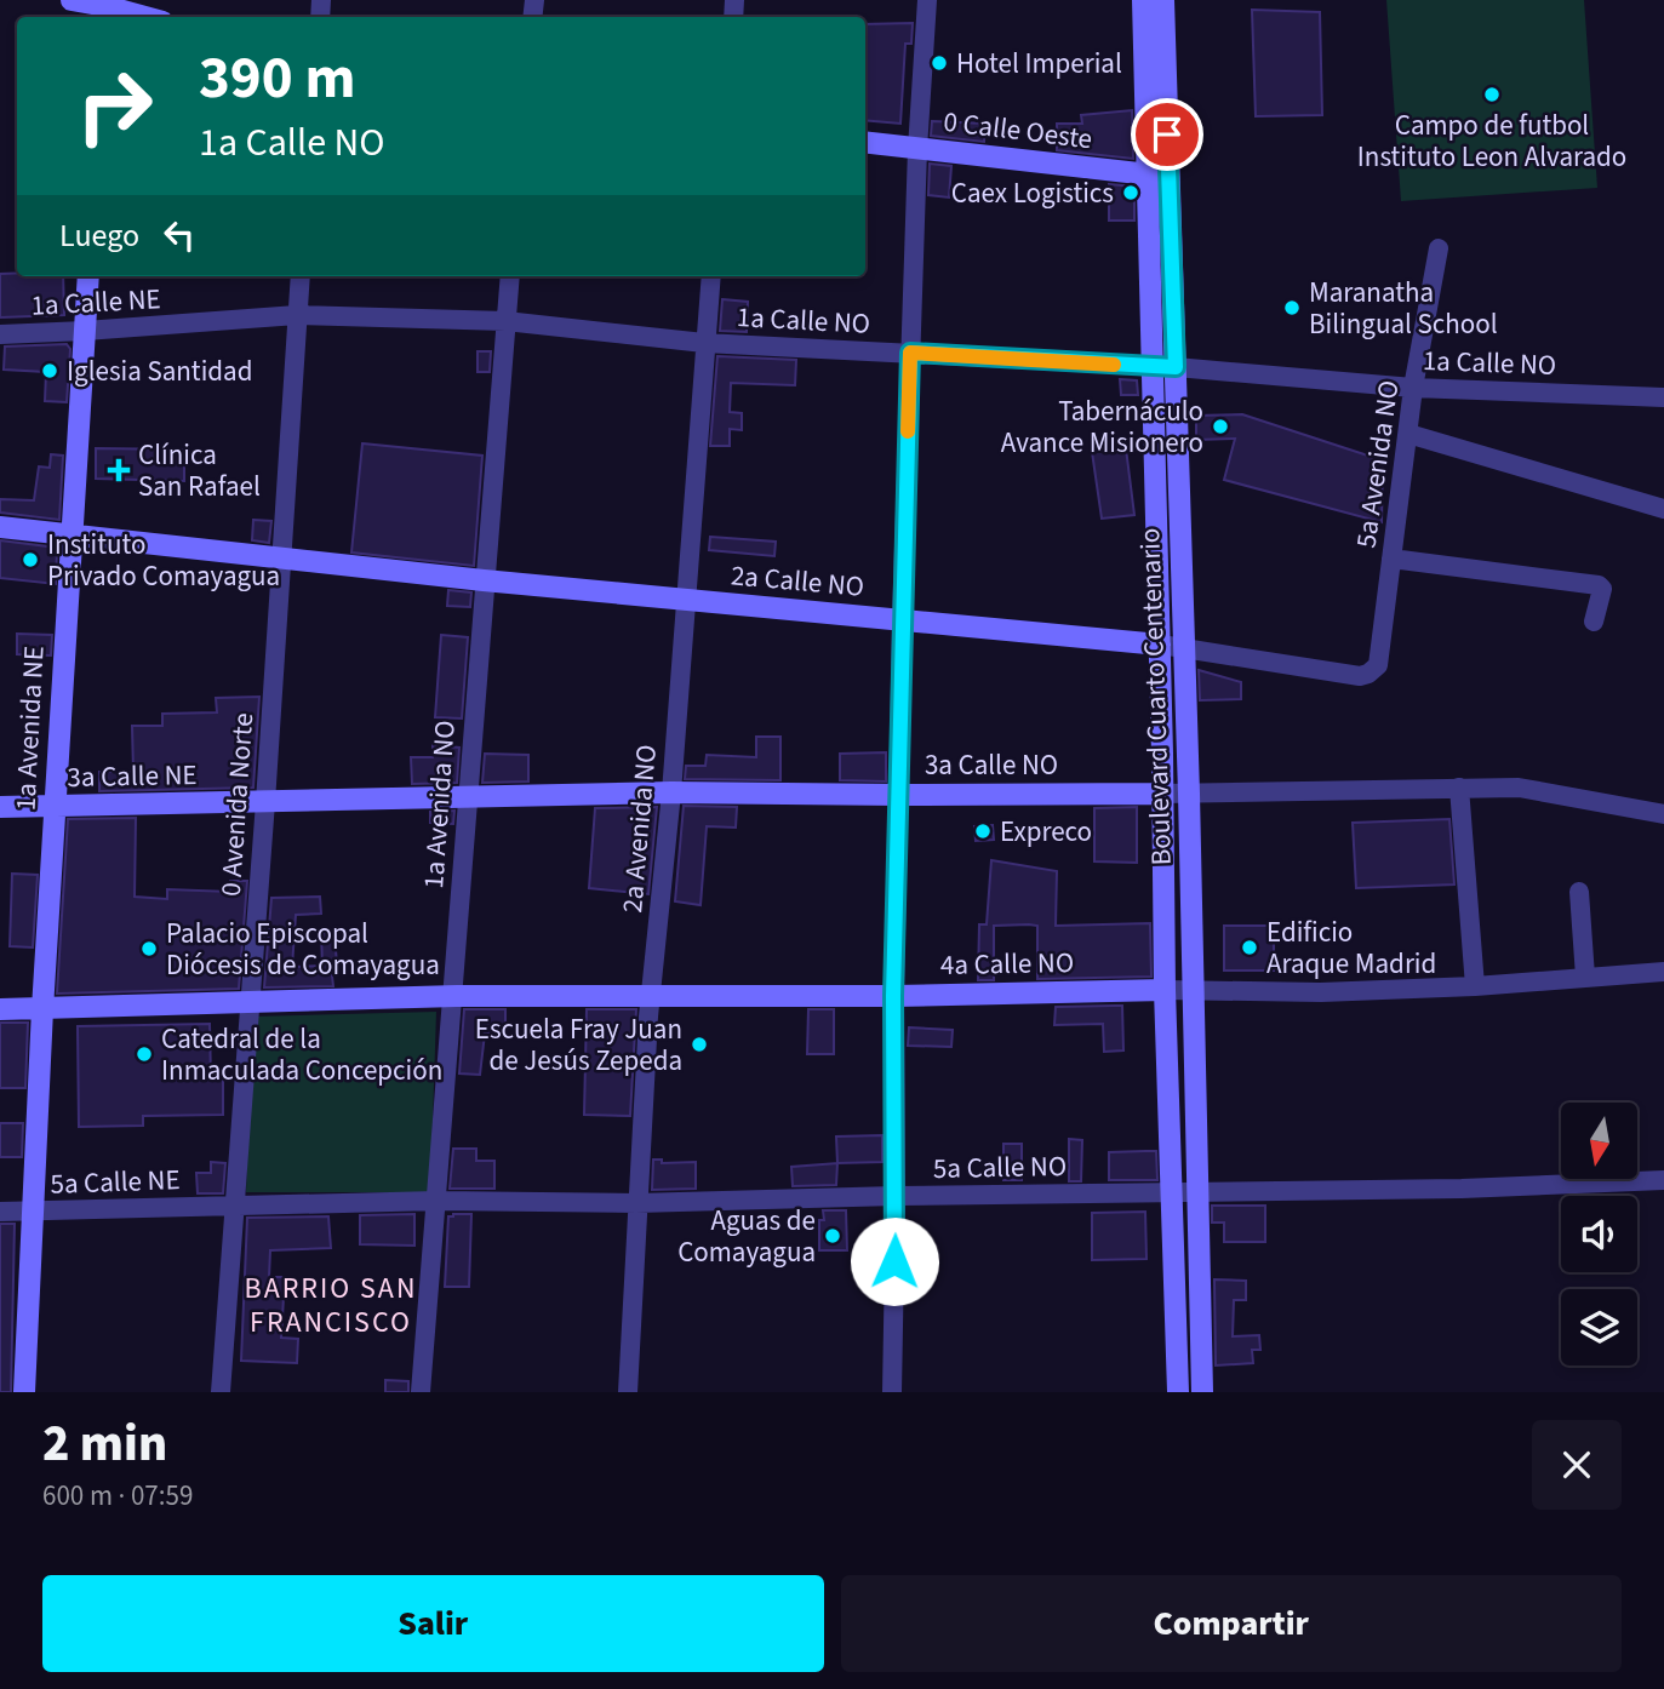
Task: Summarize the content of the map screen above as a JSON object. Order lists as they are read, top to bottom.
{
  "streets": {
    "street": [
      "0 Calle Oeste",
      "1a Calle NE",
      "1a Calle NO",
      "5a Avenida NO",
      "2a Calle NO",
      "Boulevard Cuarto Centenario",
      "1a Avenida NE",
      "3a Calle NO",
      "3a Calle NE",
      "0 Avenida Norte",
      "1a Avenida NO",
      "2a Avenida NO",
      "4a Calle NO",
      "5a Calle NO",
      "5a Calle NE"
    ]
  },
  "crossings": [
    ["0 Calle Oeste", "Boulevard Cuarto Centenario"],
    ["1a Calle NE", "1a Calle NO"],
    ["1a Calle NE", "1a Avenida NE"],
    ["1a Calle NE", "0 Avenida Norte"],
    ["1a Calle NO", "5a Avenida NO"],
    ["1a Calle NO", "Boulevard Cuarto Centenario"],
    ["1a Calle NO", "0 Avenida Norte"],
    ["1a Calle NO", "1a Avenida NO"],
    ["1a Calle NO", "2a Avenida NO"],
    ["5a Avenida NO", "2a Calle NO"],
    ["2a Calle NO", "Boulevard Cuarto Centenario"],
    ["2a Calle NO", "1a Avenida NE"],
    ["2a Calle NO", "0 Avenida Norte"],
    ["2a Calle NO", "1a Avenida NO"],
    ["2a Calle NO", "2a Avenida NO"],
    ["Boulevard Cuarto Centenario", "3a Calle NO"],
    ["Boulevard Cuarto Centenario", "4a Calle NO"],
    ["Boulevard Cuarto Centenario", "5a Calle NO"],
    ["1a Avenida NE", "3a Calle NE"],
    ["1a Avenida NE", "4a Calle NO"],
    ["1a Avenida NE", "5a Calle NE"],
    ["3a Calle NO", "3a Calle NE"],
    ["3a Calle NO", "0 Avenida Norte"],
    ["3a Calle NO", "1a Avenida NO"],
    ["3a Calle NO", "2a Avenida NO"],
    ["3a Calle NE", "0 Avenida Norte"],
    ["0 Avenida Norte", "4a Calle NO"],
    ["0 Avenida Norte", "5a Calle NO"],
    ["0 Avenida Norte", "5a Calle NE"],
    ["1a Avenida NO", "4a Calle NO"],
    ["1a Avenida NO", "5a Calle NO"],
    ["2a Avenida NO", "4a Calle NO"],
    ["2a Avenida NO", "5a Calle NO"],
    ["5a Calle NO", "5a Calle NE"]
  ],
  "districts": ["BARRIO SAN FRANCISCO"],
  "places": {
    "other": [
      "Hotel Imperial",
      "Campo de futbol Instituto Leon Alvarado",
      "Caex Logistics",
      "Maranatha Bilingual School",
      "Iglesia Santidad",
      "Tabernáculo Avance Misionero",
      "Instituto Privado Comayagua",
      "Expreco",
      "Edificio Araque Madrid",
      "Palacio Episcopal Diócesis de Comayagua",
      "Escuela Fray Juan de Jesús Zepeda",
      "Catedral de la Inmaculada Concepción",
      "Aguas de Comayagua"
    ],
    "health": ["Clínica San Rafael"]
  },
  "north": "bottom",
  "page": {
    "turn": ["390 m", "1a Calle NO"],
    "then": "Luego",
    "heading": ["2 min", "600 m · 07:59"],
    "buttons": ["Salir", "Compartir"]
  }
}
